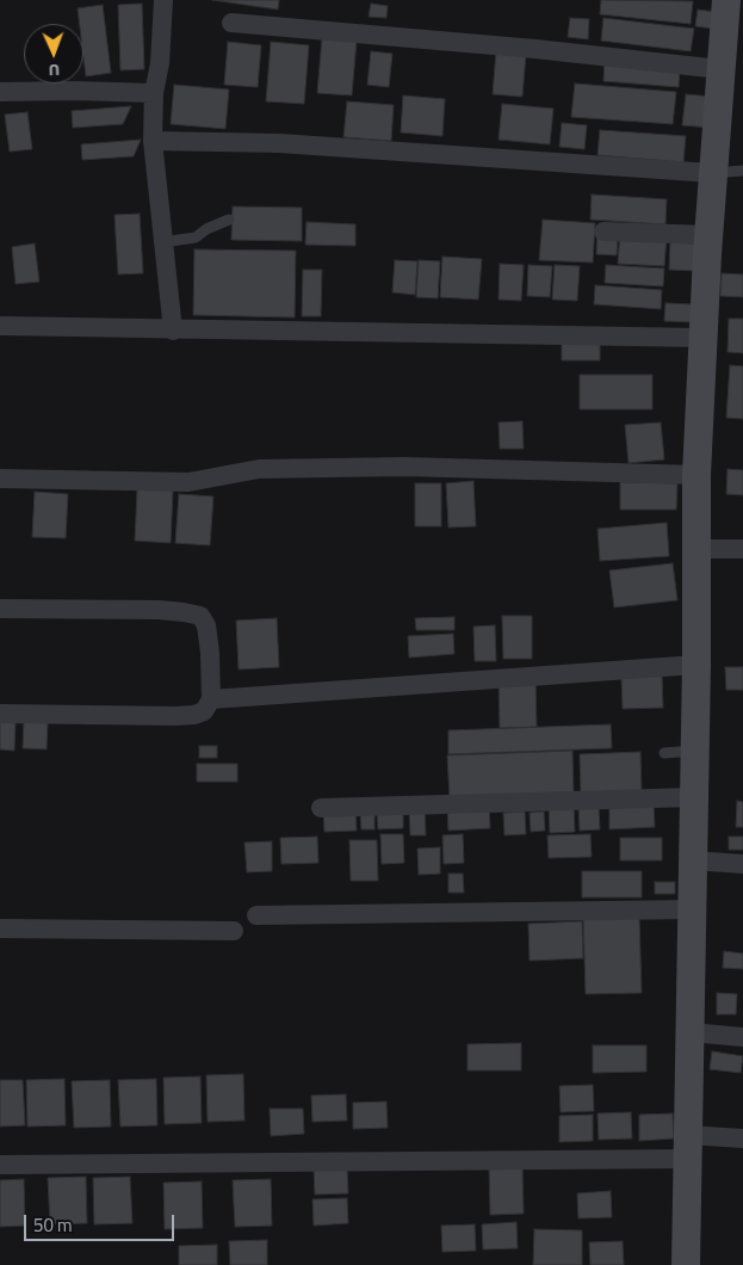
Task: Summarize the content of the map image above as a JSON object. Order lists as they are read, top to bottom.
{
  "scale_bar": "50 m",
  "north": "bottom"
}
